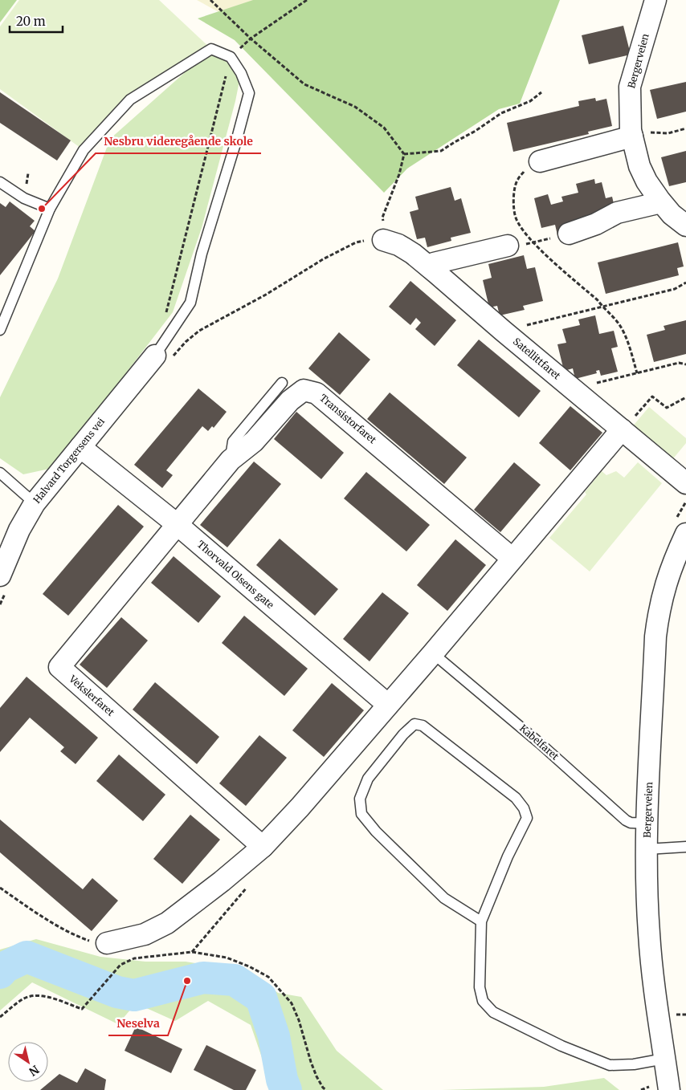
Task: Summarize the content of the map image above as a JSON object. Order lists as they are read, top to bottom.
{
  "streets": {
    "street": [
      "Bergerveien",
      "Satellittfaret",
      "Transistorfaret",
      "Halvard Torgersens vei",
      "Thorvald Olsens gate",
      "Vekslerfaret"
    ],
    "lane": ["Kabelfaret"]
  },
  "crossings": [
    ["Bergerveien", "Kabelfaret"],
    ["Transistorfaret", "Thorvald Olsens gate"],
    ["Transistorfaret", "Vekslerfaret"],
    ["Halvard Torgersens vei", "Thorvald Olsens gate"],
    ["Thorvald Olsens gate", "Vekslerfaret"]
  ],
  "places": ["Nesbru videregående skole", "Neselva"],
  "scale_bar": "20 m",
  "north": "bottom right"
}
